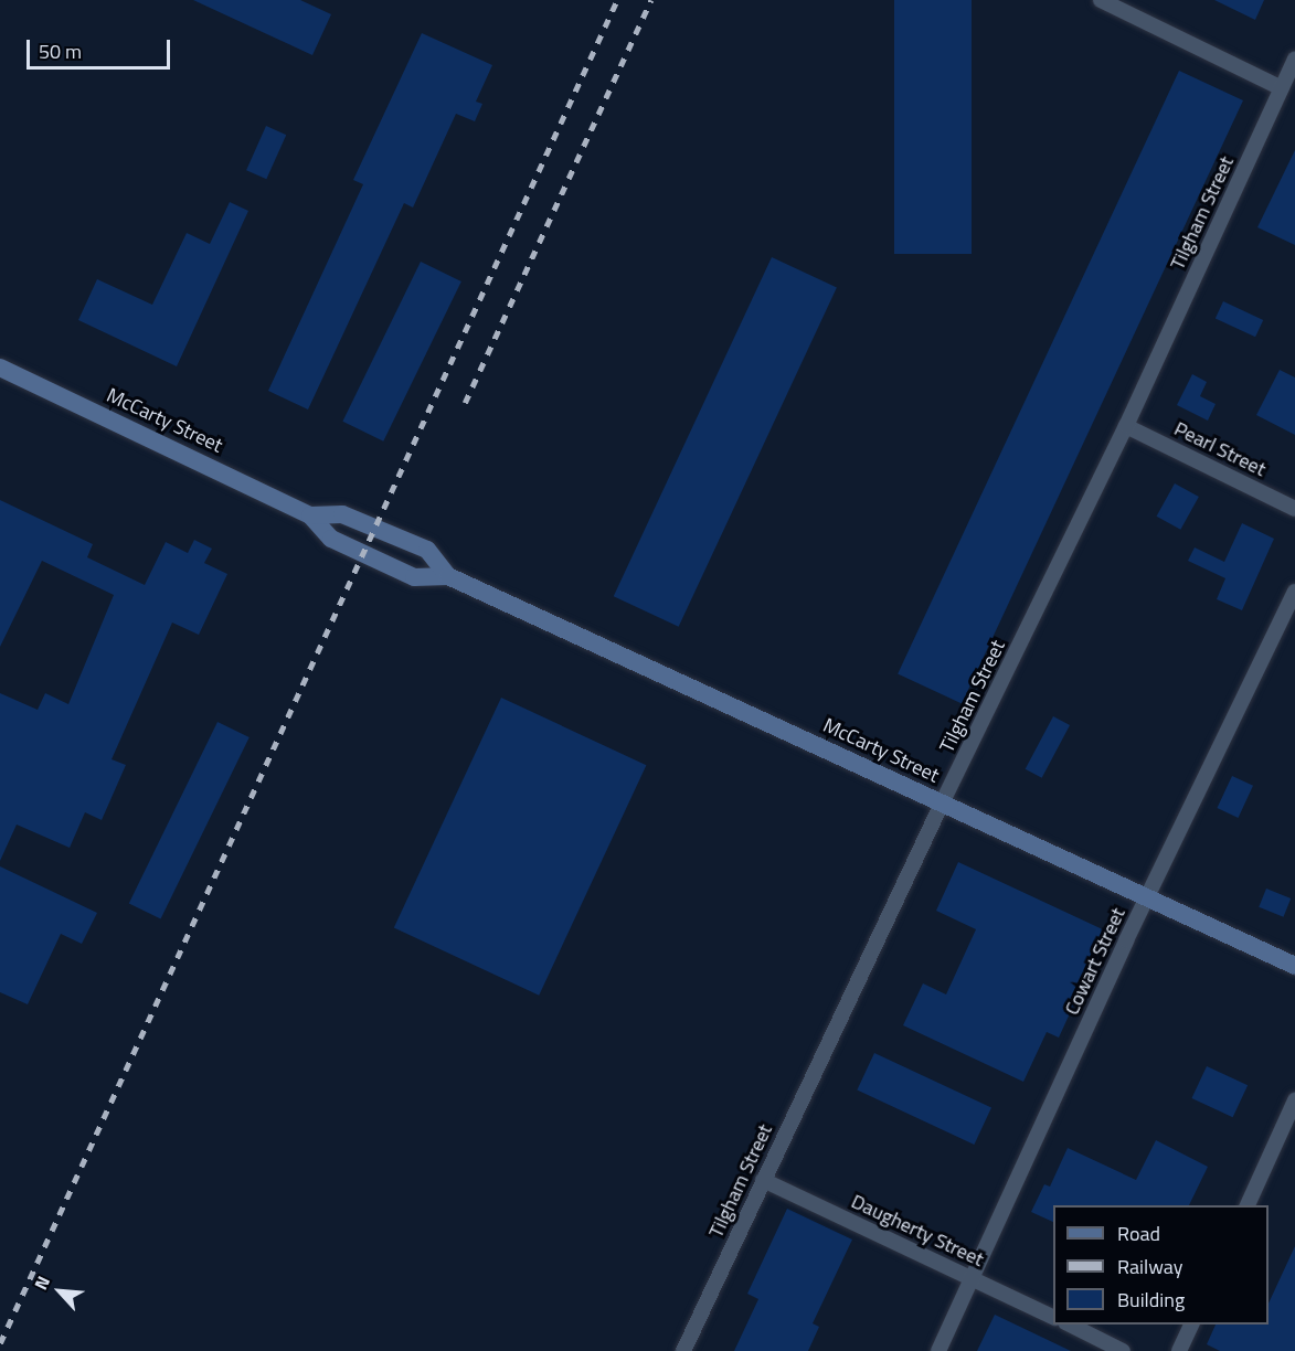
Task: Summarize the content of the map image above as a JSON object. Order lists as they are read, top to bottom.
{
  "streets": {
    "main road": ["McCarty Street"],
    "street": [
      "Tilgham Street",
      "Pearl Street",
      "Cowart Street",
      "Daugherty Street"
    ]
  },
  "crossings": [
    ["Tilgham Street", "McCarty Street"],
    ["Tilgham Street", "Pearl Street"],
    ["Tilgham Street", "Daugherty Street"],
    ["McCarty Street", "Cowart Street"],
    ["Cowart Street", "Daugherty Street"]
  ],
  "legend": ["Road", "Railway", "Building"],
  "scale_bar": "50 m",
  "north": "top left"
}
